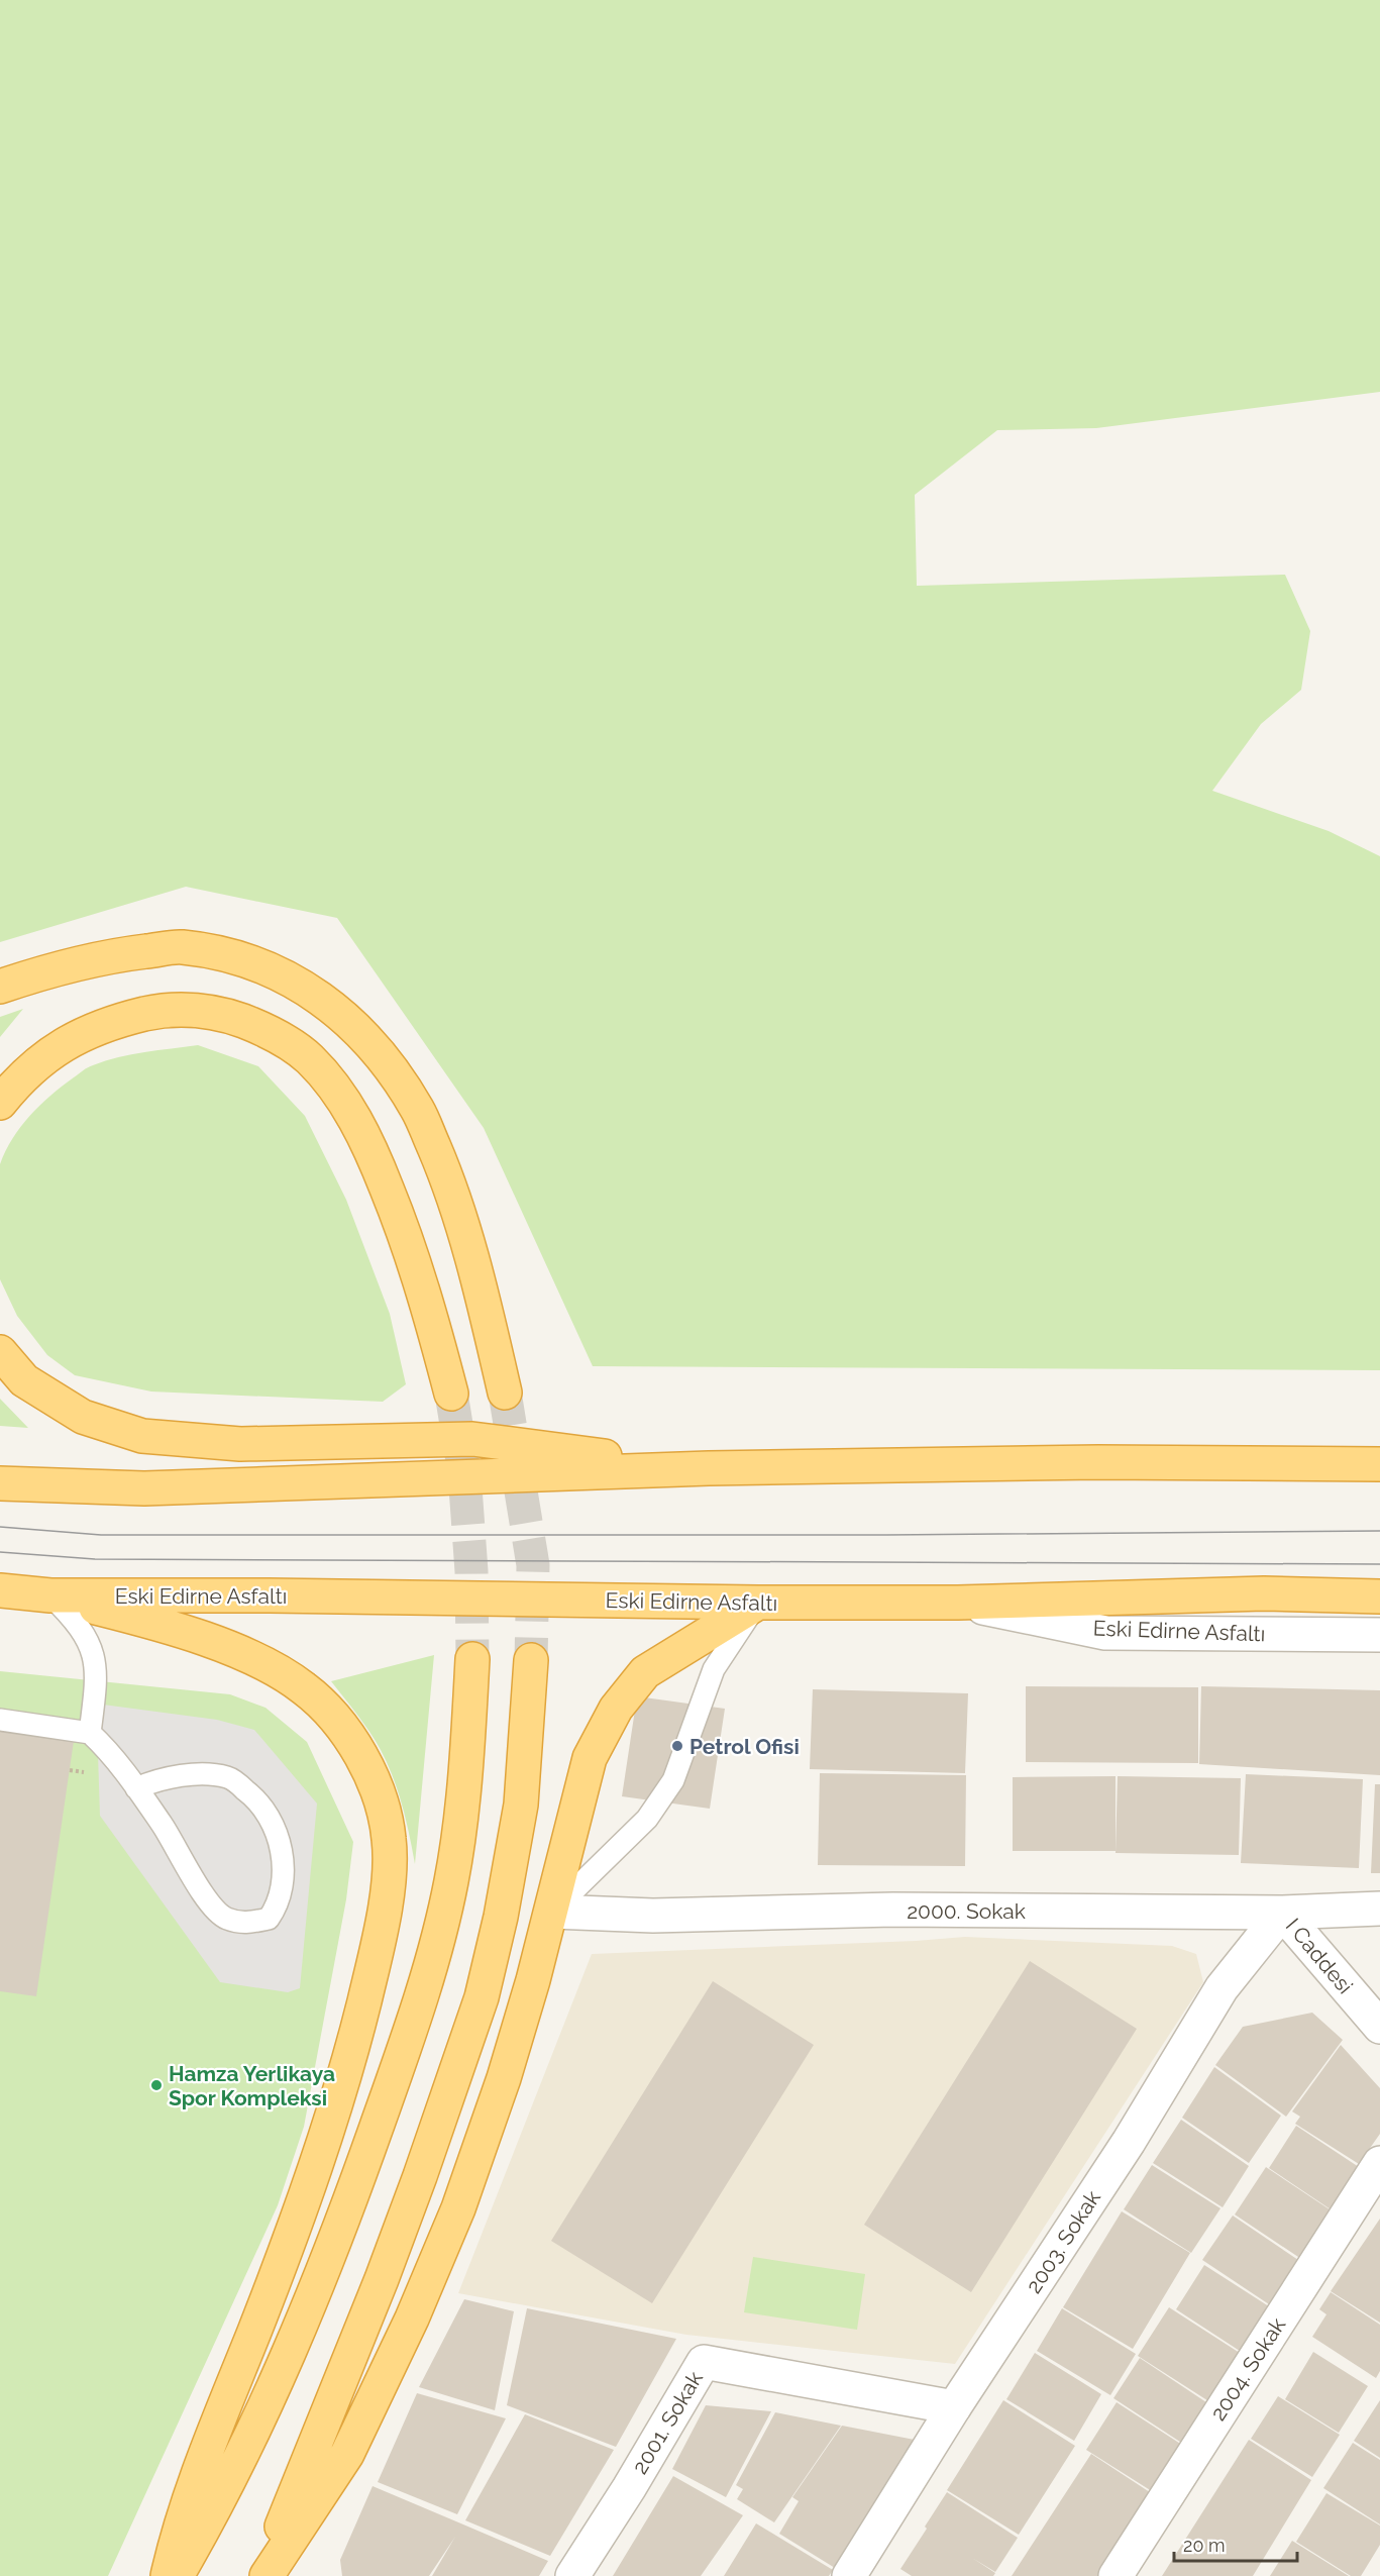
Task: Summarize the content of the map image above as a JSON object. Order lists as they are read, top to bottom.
{
  "streets": {
    "highway": ["Eski Edirne Asfaltı"],
    "street": [
      "2000. Sokak",
      "I Caddesi",
      "2003. Sokak",
      "2004. Sokak",
      "2001. Sokak"
    ]
  },
  "crossings": [
    ["2000. Sokak", "I Caddesi"],
    ["2000. Sokak", "2003. Sokak"],
    ["I Caddesi", "2003. Sokak"],
    ["2003. Sokak", "2001. Sokak"]
  ],
  "places": ["Petrol Ofisi", "Hamza Yerlikaya Spor Kompleksi"],
  "scale_bar": "20 m"
}
